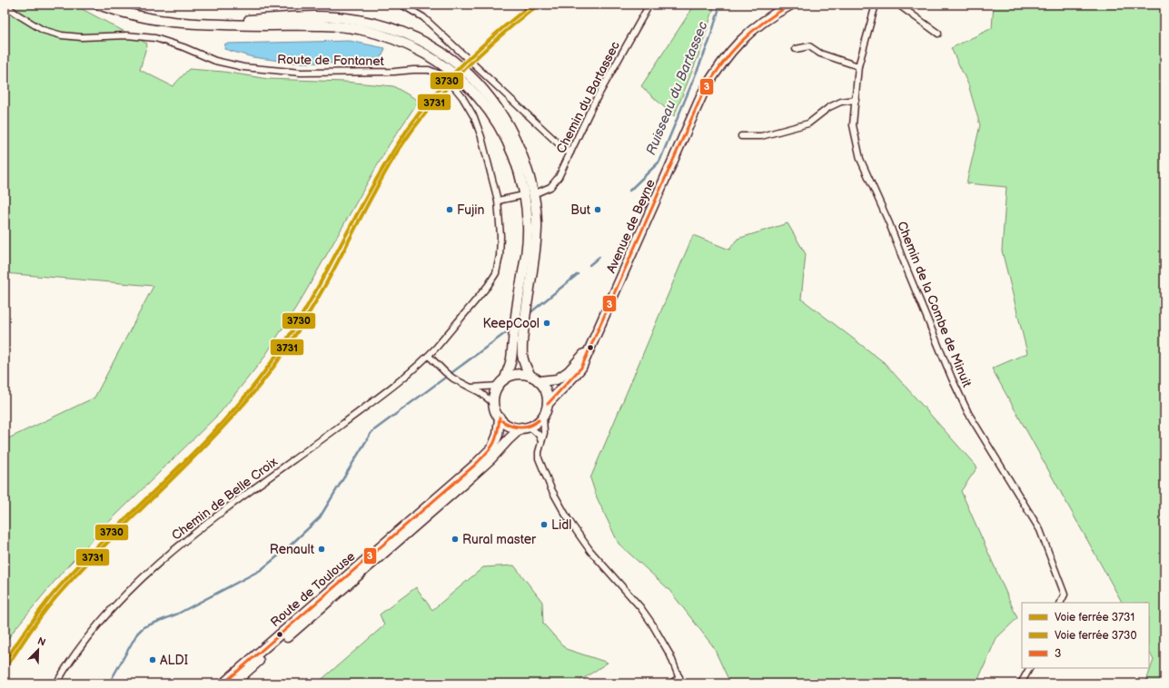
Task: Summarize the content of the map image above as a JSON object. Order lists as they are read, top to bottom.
{
  "streets": {
    "main road": ["Avenue de Beyne", "Route de Toulouse"],
    "street": [
      "Route de Fontanet",
      "Chemin du Bartassec",
      "Chemin de la Combe de Minuit",
      "Chemin de Belle Croix"
    ]
  },
  "crossings": [
    ["Route de Fontanet", "Chemin de Belle Croix"],
    ["Avenue de Beyne", "Route de Toulouse"]
  ],
  "water": ["Ruisseau du Bartassec"],
  "places": [
    "Fujin",
    "But",
    "KeepCool",
    "Lidl",
    "Rural master",
    "Renault",
    "ALDI"
  ],
  "lines": ["rail line 3731", "rail line 3730", "transit line 3"],
  "legend": ["Voie ferrée 3731", "Voie ferrée 3730", "3"],
  "north": "top right"
}
